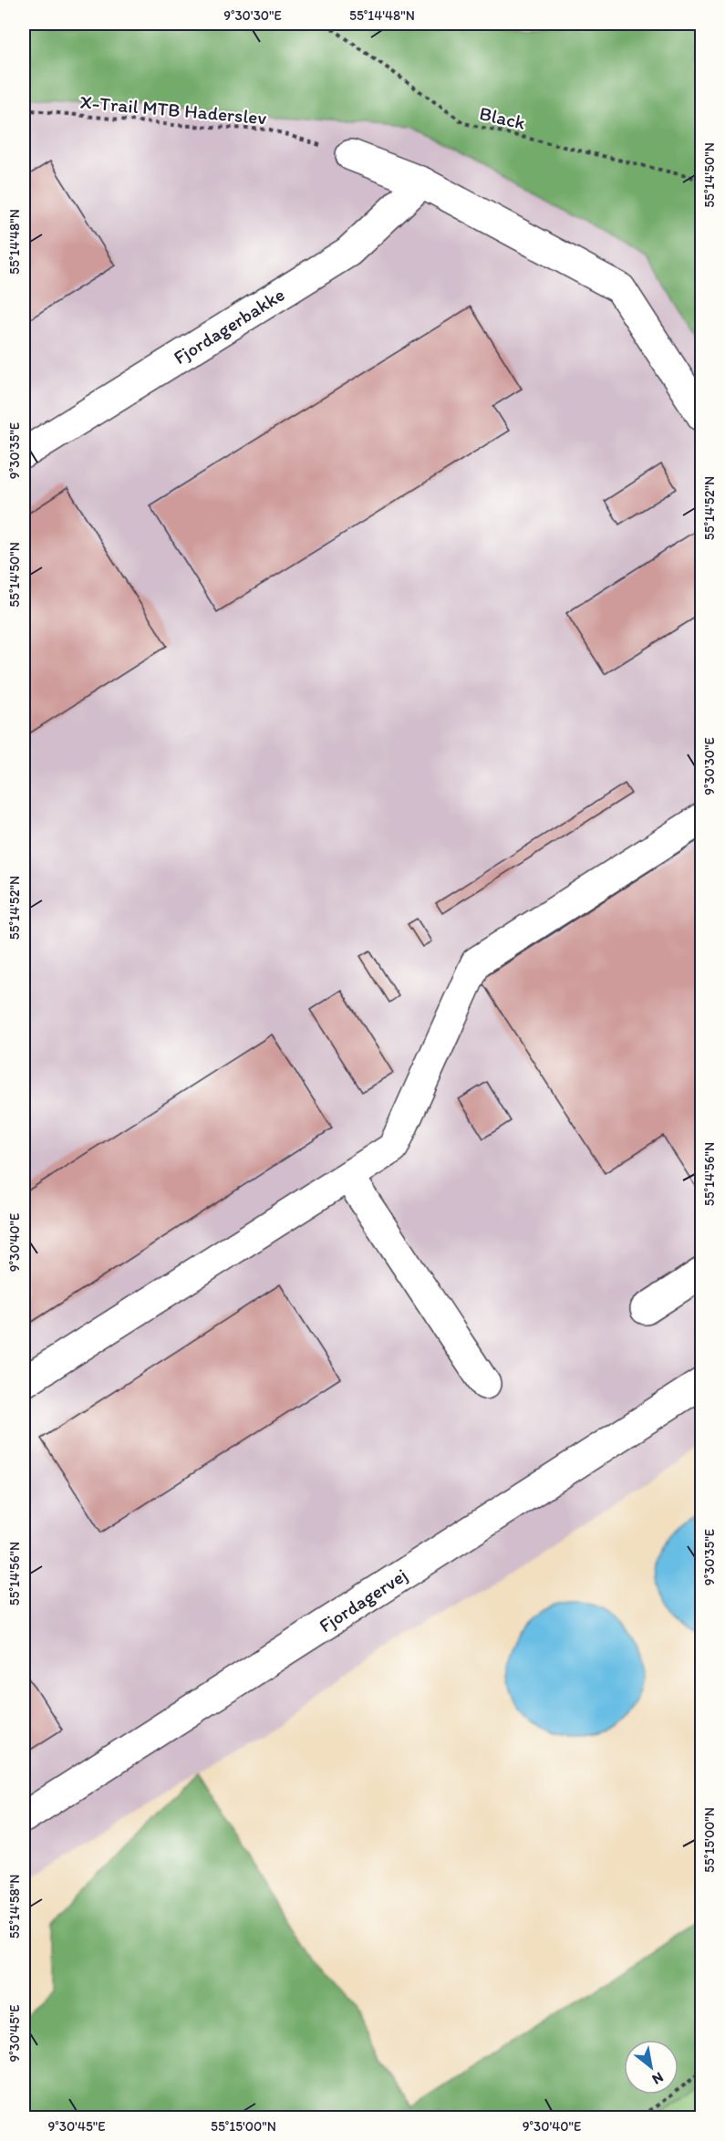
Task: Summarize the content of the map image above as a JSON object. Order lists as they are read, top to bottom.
{
  "streets": {
    "street": ["Fjordagerbakke", "Fjordagervej"],
    "path": ["X-Trail MTB Haderslev", "Black"]
  },
  "north": "bottom right",
  "coordinates": [
    "9°30'30\"E",
    "55°14'48\"N",
    "55°14'50\"N",
    "9°30'35\"E",
    "55°14'52\"N",
    "55°14'56\"N",
    "9°30'40\"E",
    "55°15'00\"N",
    "55°14'58\"N",
    "9°30'45\"E"
  ]
}
